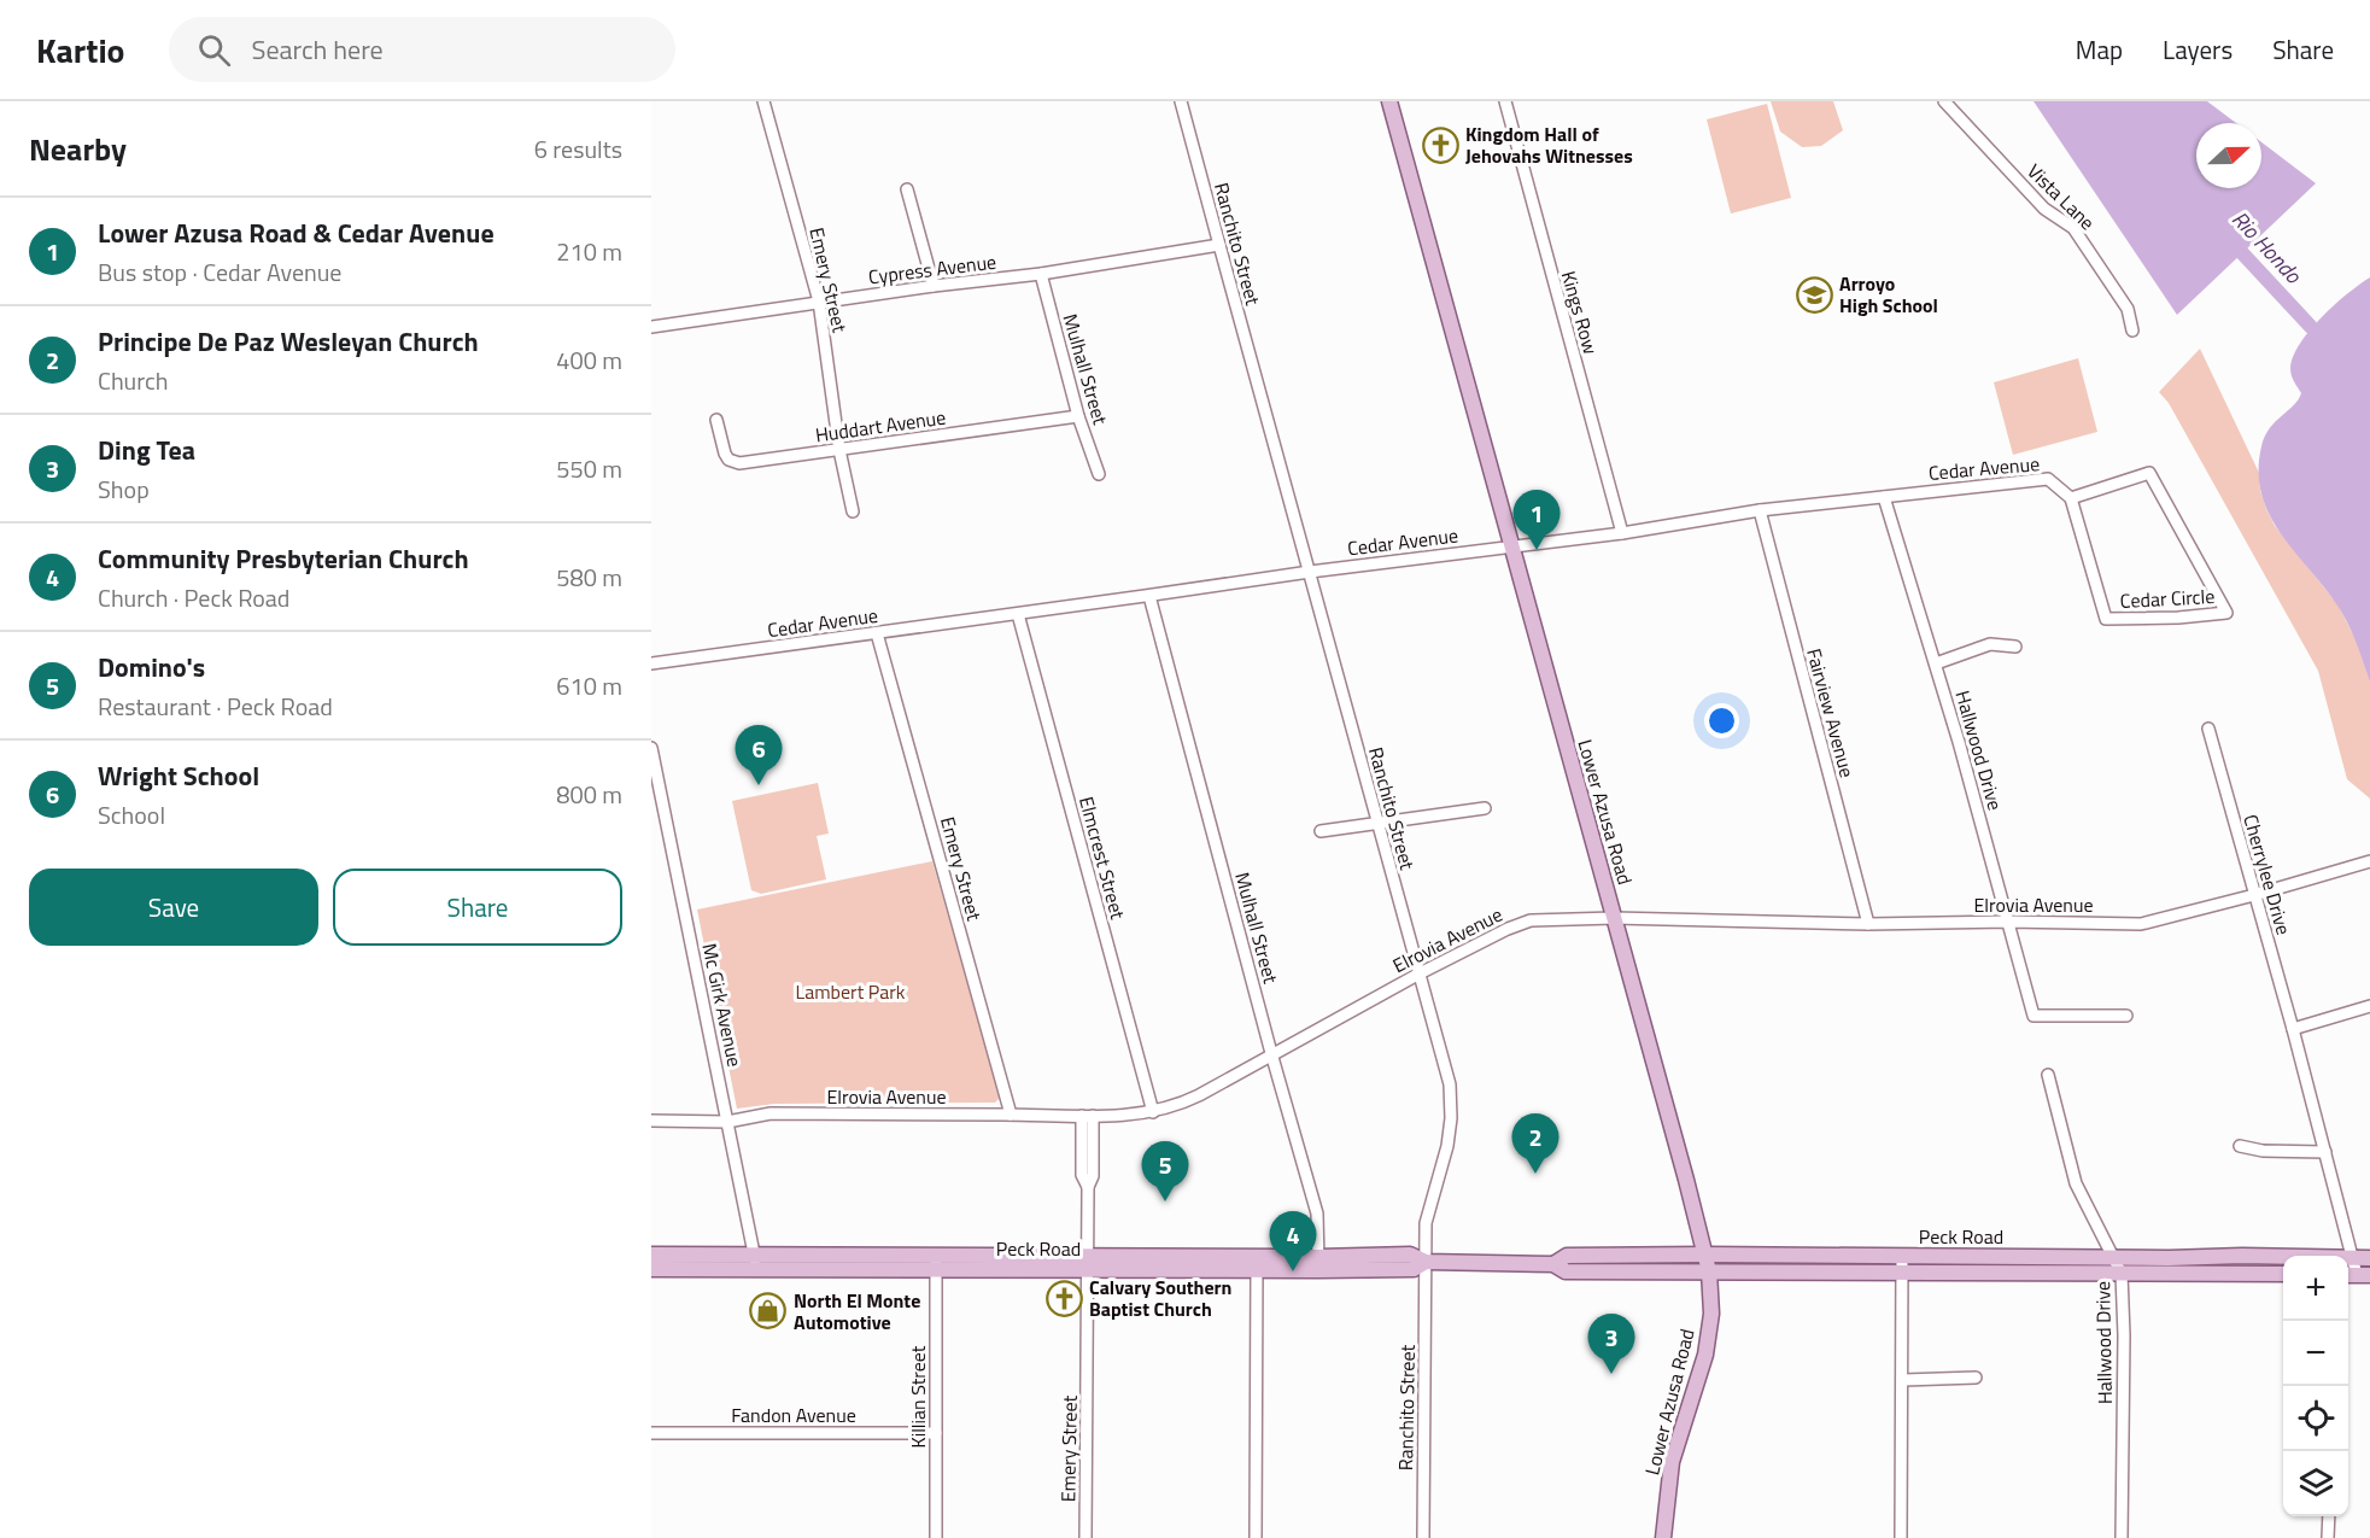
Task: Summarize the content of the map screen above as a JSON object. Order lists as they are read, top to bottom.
{
  "streets": {
    "main road": ["Lower Azusa Road", "Peck Road"],
    "street": [
      "Vista Lane",
      "Ranchito Street",
      "Cypress Avenue",
      "Emery Street",
      "Kings Row",
      "Mulhall Street",
      "Huddart Avenue",
      "Cedar Avenue",
      "Cedar Circle",
      "Fairview Avenue",
      "Hallwood Drive",
      "Elmcrest Street",
      "Cherrylee Drive",
      "Elrovia Avenue",
      "Mc Girk Avenue",
      "Killian Street",
      "Fandon Avenue"
    ]
  },
  "crossings": [
    ["Ranchito Street", "Cypress Avenue"],
    ["Ranchito Street", "Cedar Avenue"],
    ["Ranchito Street", "Elrovia Avenue"],
    ["Ranchito Street", "Peck Road"],
    ["Cypress Avenue", "Emery Street"],
    ["Cypress Avenue", "Mulhall Street"],
    ["Emery Street", "Huddart Avenue"],
    ["Emery Street", "Cedar Avenue"],
    ["Emery Street", "Elrovia Avenue"],
    ["Emery Street", "Peck Road"],
    ["Kings Row", "Cedar Avenue"],
    ["Mulhall Street", "Huddart Avenue"],
    ["Mulhall Street", "Cedar Avenue"],
    ["Mulhall Street", "Elrovia Avenue"],
    ["Mulhall Street", "Peck Road"],
    ["Cedar Avenue", "Cedar Circle"],
    ["Cedar Avenue", "Fairview Avenue"],
    ["Cedar Avenue", "Hallwood Drive"],
    ["Cedar Avenue", "Lower Azusa Road"],
    ["Cedar Avenue", "Elmcrest Street"],
    ["Fairview Avenue", "Elrovia Avenue"],
    ["Hallwood Drive", "Elrovia Avenue"],
    ["Hallwood Drive", "Peck Road"],
    ["Lower Azusa Road", "Elrovia Avenue"],
    ["Lower Azusa Road", "Peck Road"],
    ["Elmcrest Street", "Elrovia Avenue"],
    ["Cherrylee Drive", "Elrovia Avenue"],
    ["Cherrylee Drive", "Peck Road"],
    ["Elrovia Avenue", "Mc Girk Avenue"],
    ["Mc Girk Avenue", "Peck Road"],
    ["Peck Road", "Killian Street"],
    ["Killian Street", "Fandon Avenue"]
  ],
  "water": ["Rio Hondo"],
  "parks": ["Lambert Park"],
  "places": {
    "church": ["Kingdom Hall of Jehovahs Witnesses", "Calvary Southern Baptist Church"],
    "school or university": ["Arroyo High School"],
    "shop": ["North El Monte Automotive"]
  },
  "north": "right",
  "page": {
    "header": "Kartio",
    "search": "Search here",
    "nav": ["Map", "Layers", "Share"],
    "heading": ["Nearby", "6 results"],
    "list": [
      {
        "mark": "1",
        "name": "Lower Azusa Road & Cedar Avenue",
        "note": "Bus stop · Cedar Avenue",
        "value": "210 m"
      },
      {
        "mark": "2",
        "name": "Principe De Paz Wesleyan Church",
        "note": "Church",
        "value": "400 m"
      },
      {
        "mark": "3",
        "name": "Ding Tea",
        "note": "Shop",
        "value": "550 m"
      },
      {
        "mark": "4",
        "name": "Community Presbyterian Church",
        "note": "Church · Peck Road",
        "value": "580 m"
      },
      {
        "mark": "5",
        "name": "Domino's",
        "note": "Restaurant · Peck Road",
        "value": "610 m"
      },
      {
        "mark": "6",
        "name": "Wright School",
        "note": "School",
        "value": "800 m"
      }
    ],
    "pins": [
      "1",
      "6",
      "2",
      "5",
      "4",
      "3"
    ],
    "buttons": ["Save", "Share"],
    "map_buttons": ["+", "−"]
  }
}
